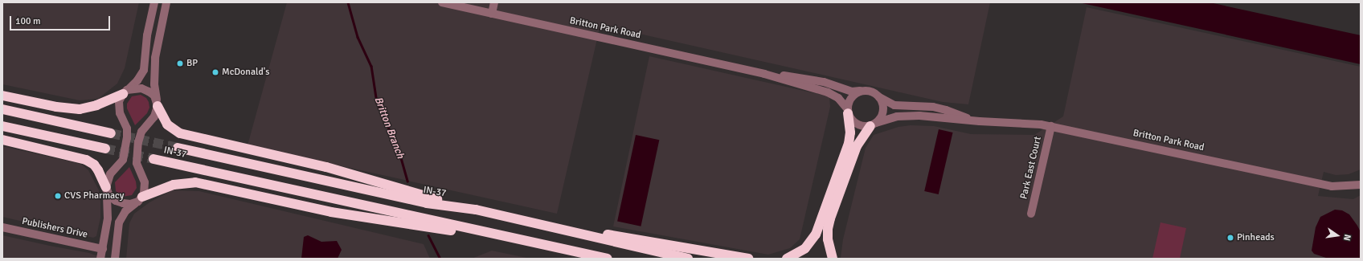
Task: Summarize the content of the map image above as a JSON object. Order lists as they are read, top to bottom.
{
  "streets": {
    "highway": ["IN-37"],
    "street": ["Britton Park Road", "Park East Court", "Publishers Drive"]
  },
  "crossings": [
    ["Britton Park Road", "Park East Court"]
  ],
  "water": ["Britton Branch"],
  "places": [
    "BP",
    "McDonald's",
    "CVS Pharmacy",
    "Pinheads"
  ],
  "scale_bar": "100 m",
  "north": "right"
}
